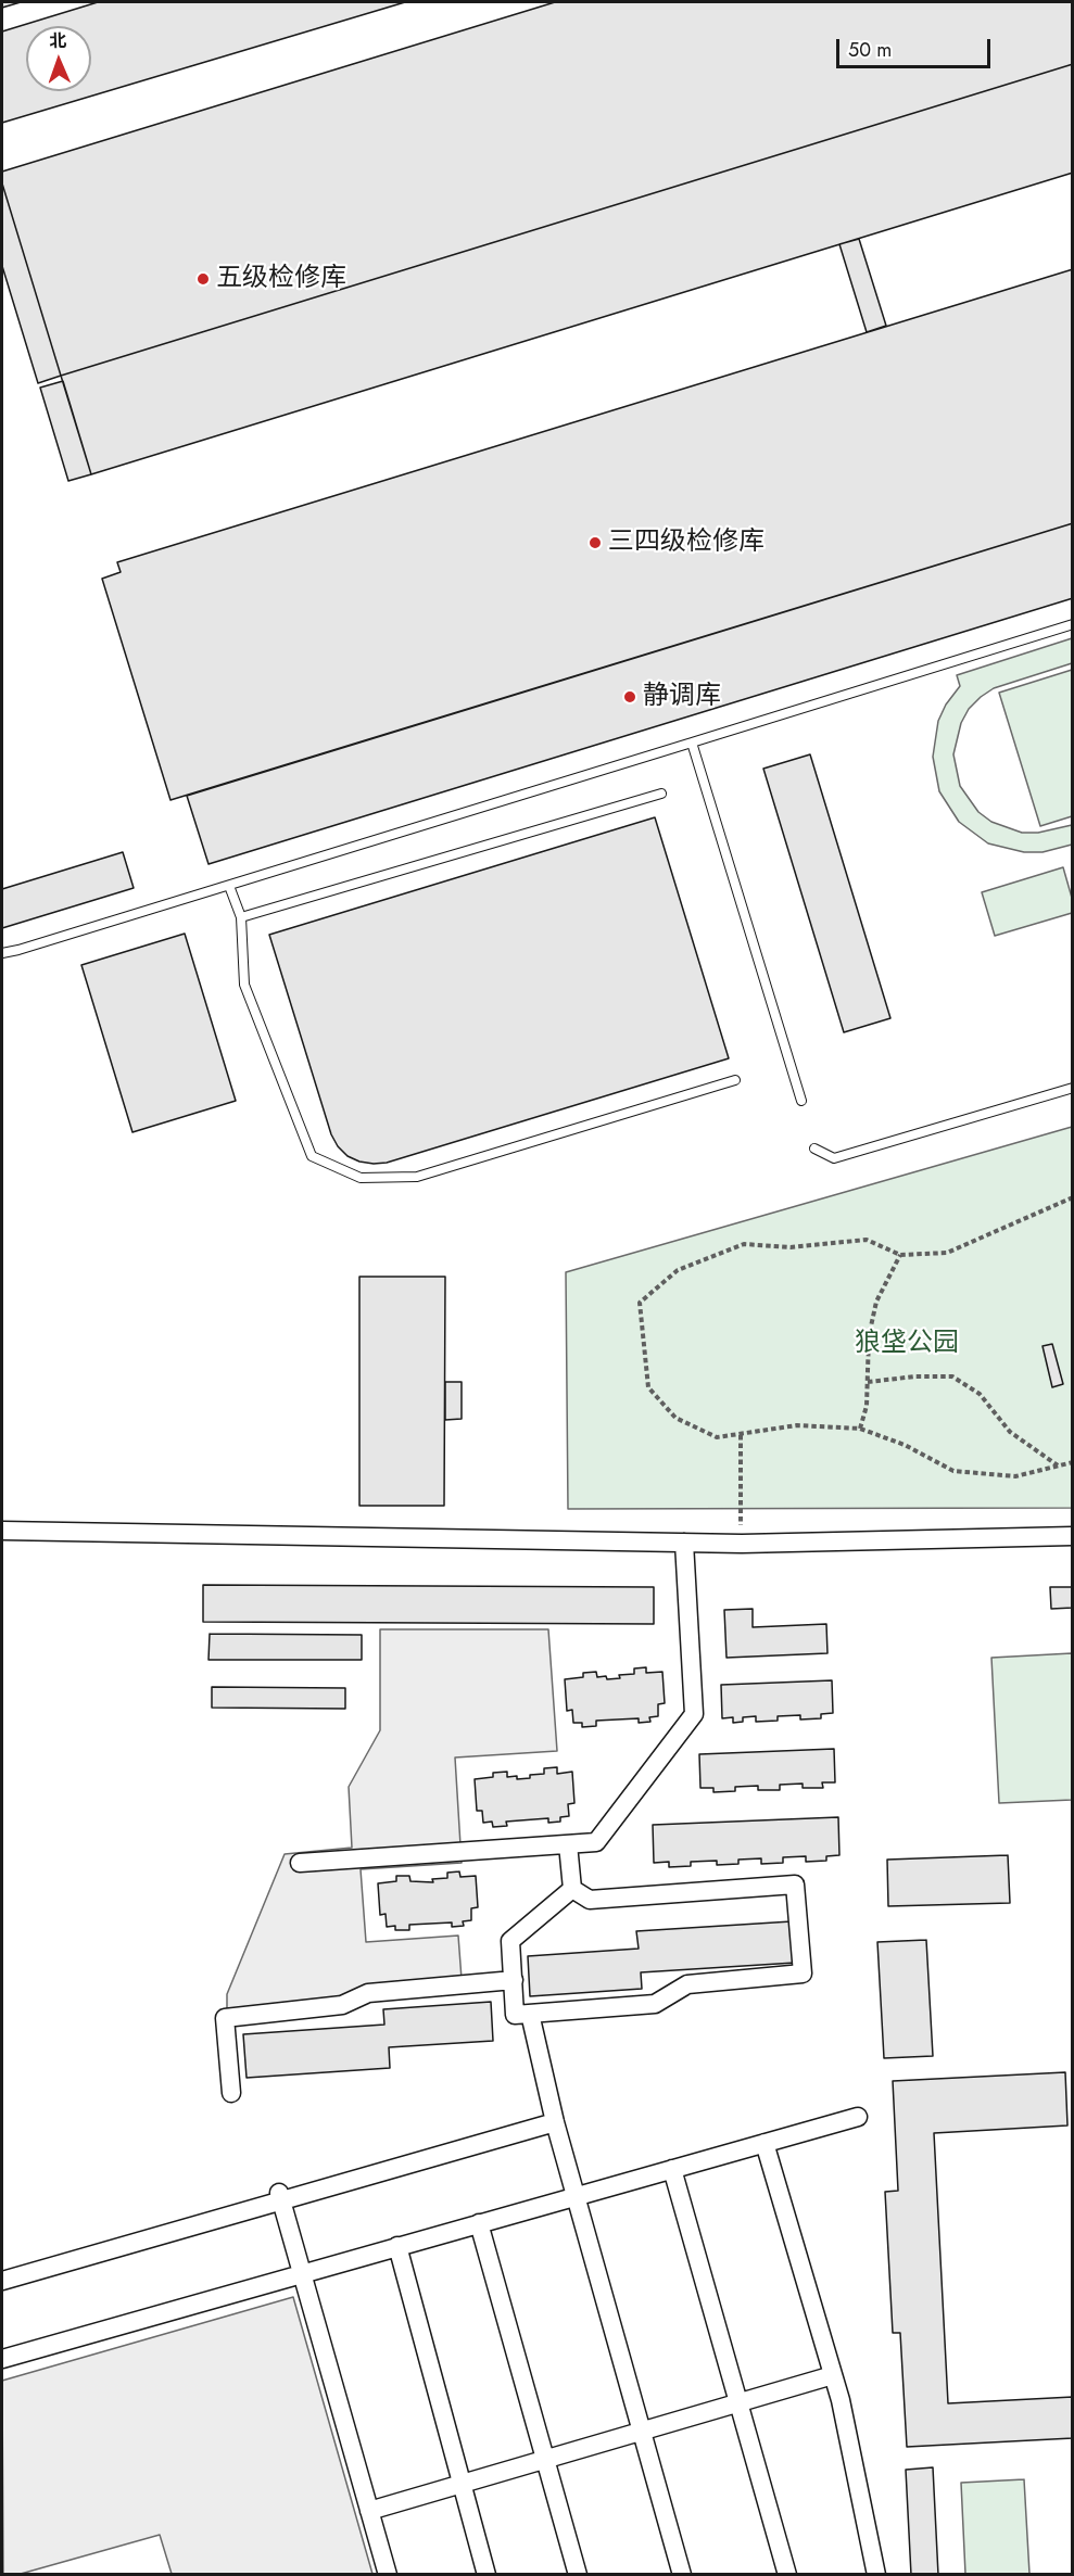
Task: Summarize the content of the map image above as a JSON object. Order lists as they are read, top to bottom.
{
  "parks": ["狼垡公园"],
  "places": ["五级检修库", "三四级检修库", "静调库"],
  "scale_bar": "50 m",
  "north": "top"
}
